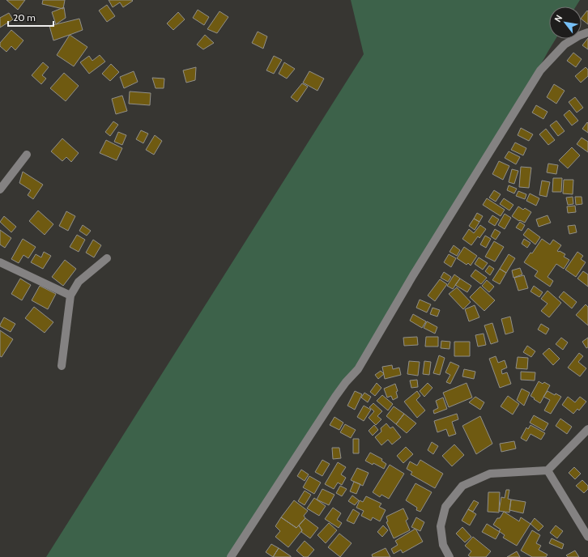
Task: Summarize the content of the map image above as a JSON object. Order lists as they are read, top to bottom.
{
  "scale_bar": "20 m",
  "north": "top left"
}
